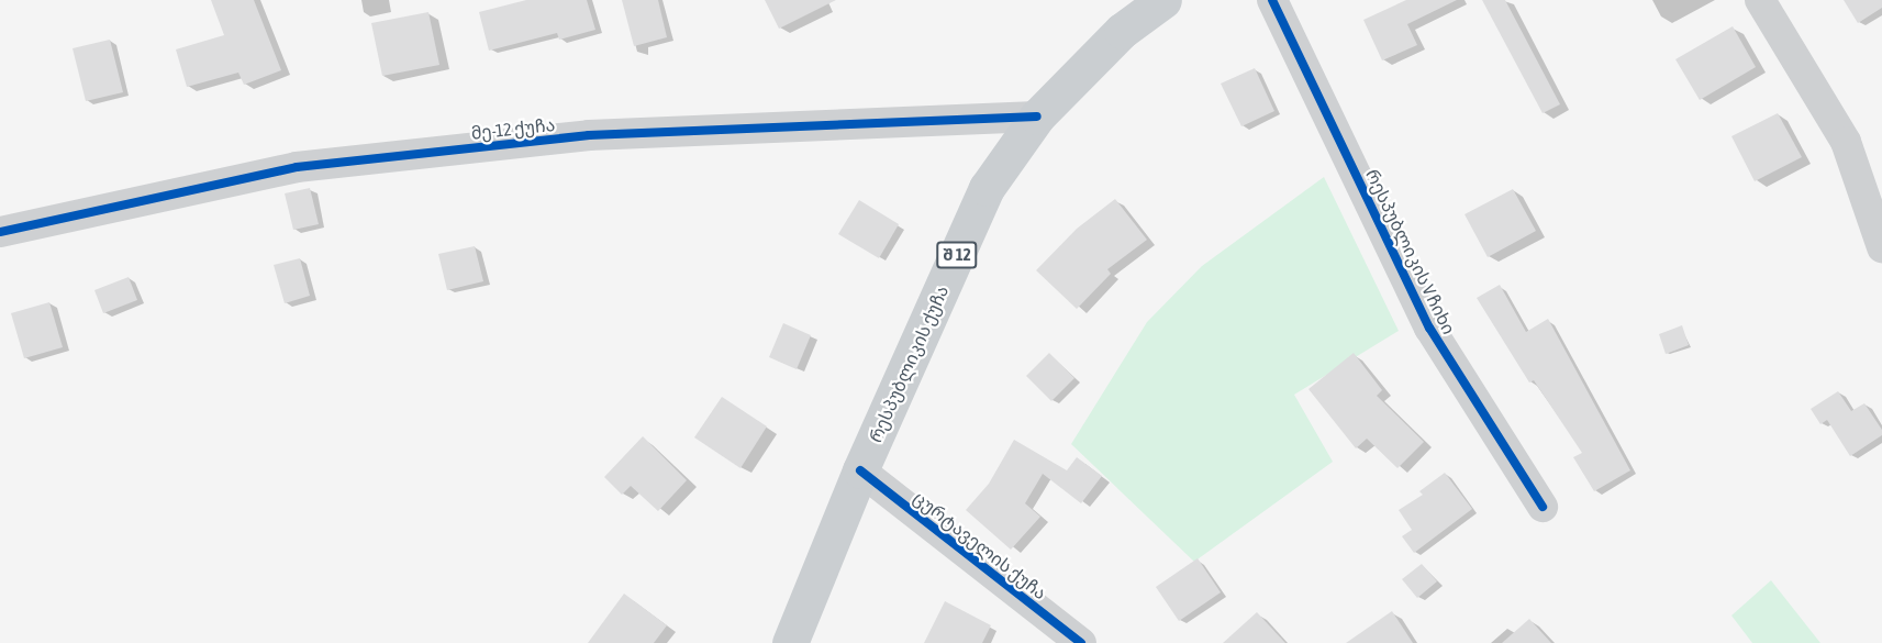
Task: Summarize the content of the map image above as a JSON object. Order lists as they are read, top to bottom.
{
  "streets": {
    "main road": ["შ 12", "რესპუბლიკის ქუჩა"],
    "street": ["მე-12 ქუჩა", "რესპუბლიკის V ჩიხი", "ცურტაველის ქუჩა"]
  },
  "crossings": [
    ["მე-12 ქუჩა", "რესპუბლიკის ქუჩა"],
    ["რესპუბლიკის ქუჩა", "ცურტაველის ქუჩა"]
  ]
}
